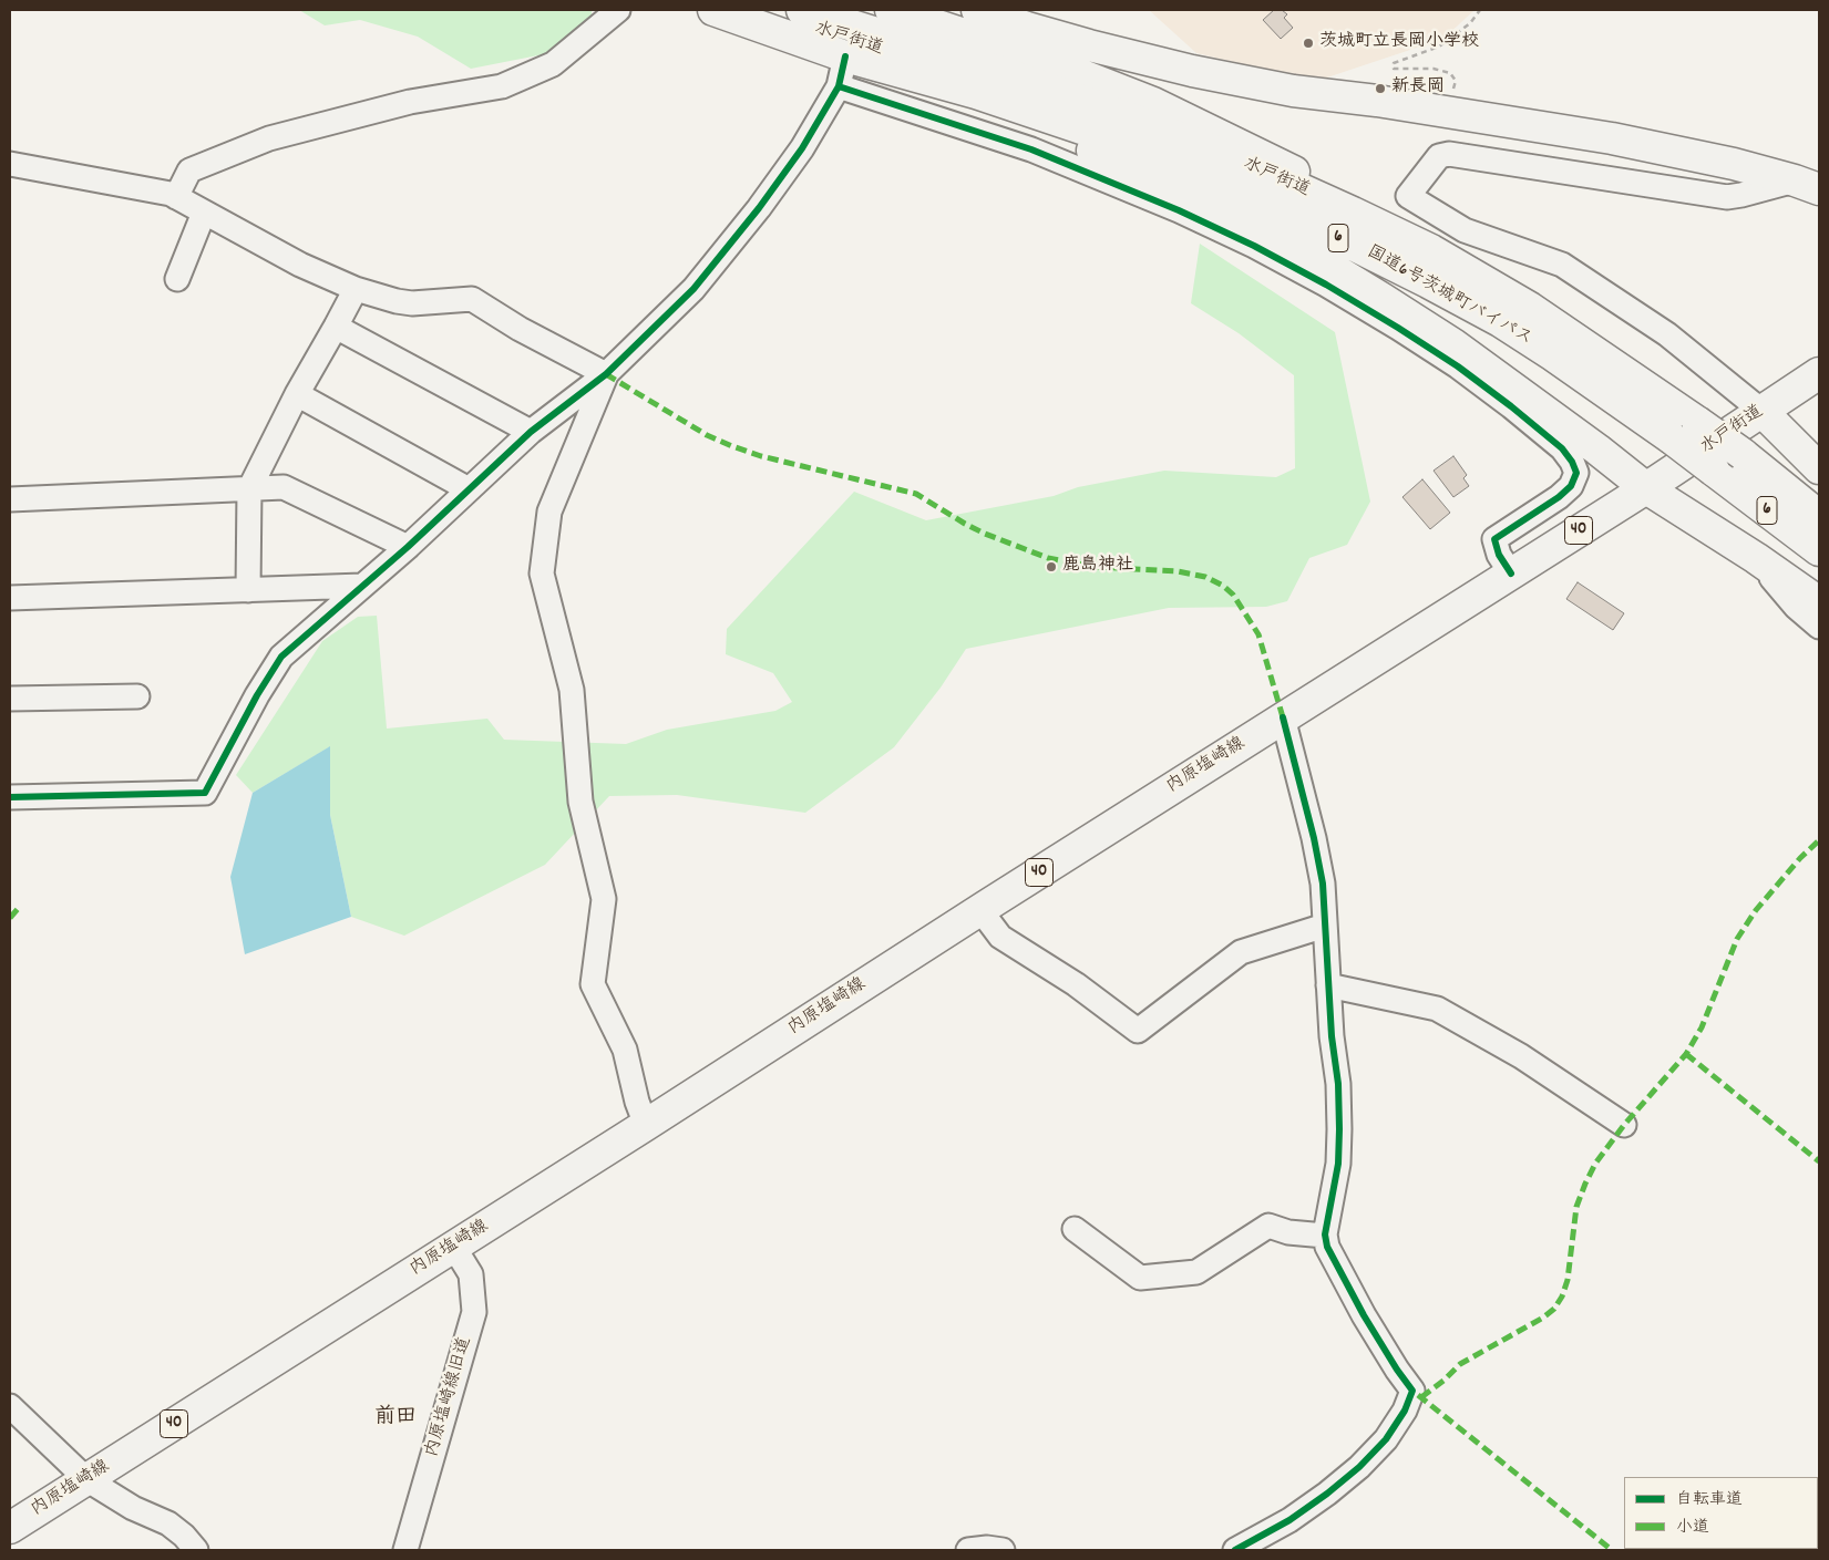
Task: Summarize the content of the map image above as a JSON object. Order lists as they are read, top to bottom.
{
  "streets": {
    "main road": [
      "水戸街道",
      "6",
      "国道6号茨城町バイパス",
      "40",
      "内原塩崎線"
    ],
    "street": ["内原塩崎線旧道"]
  },
  "crossings": [
    ["水戸街道", "国道6号茨城町バイパス"],
    ["水戸街道", "内原塩崎線"],
    ["内原塩崎線", "内原塩崎線旧道"]
  ],
  "districts": ["前田"],
  "places": ["茨城町立長岡小学校", "新長岡", "鹿島神社"],
  "legend": ["自転車道", "小道"]
}
